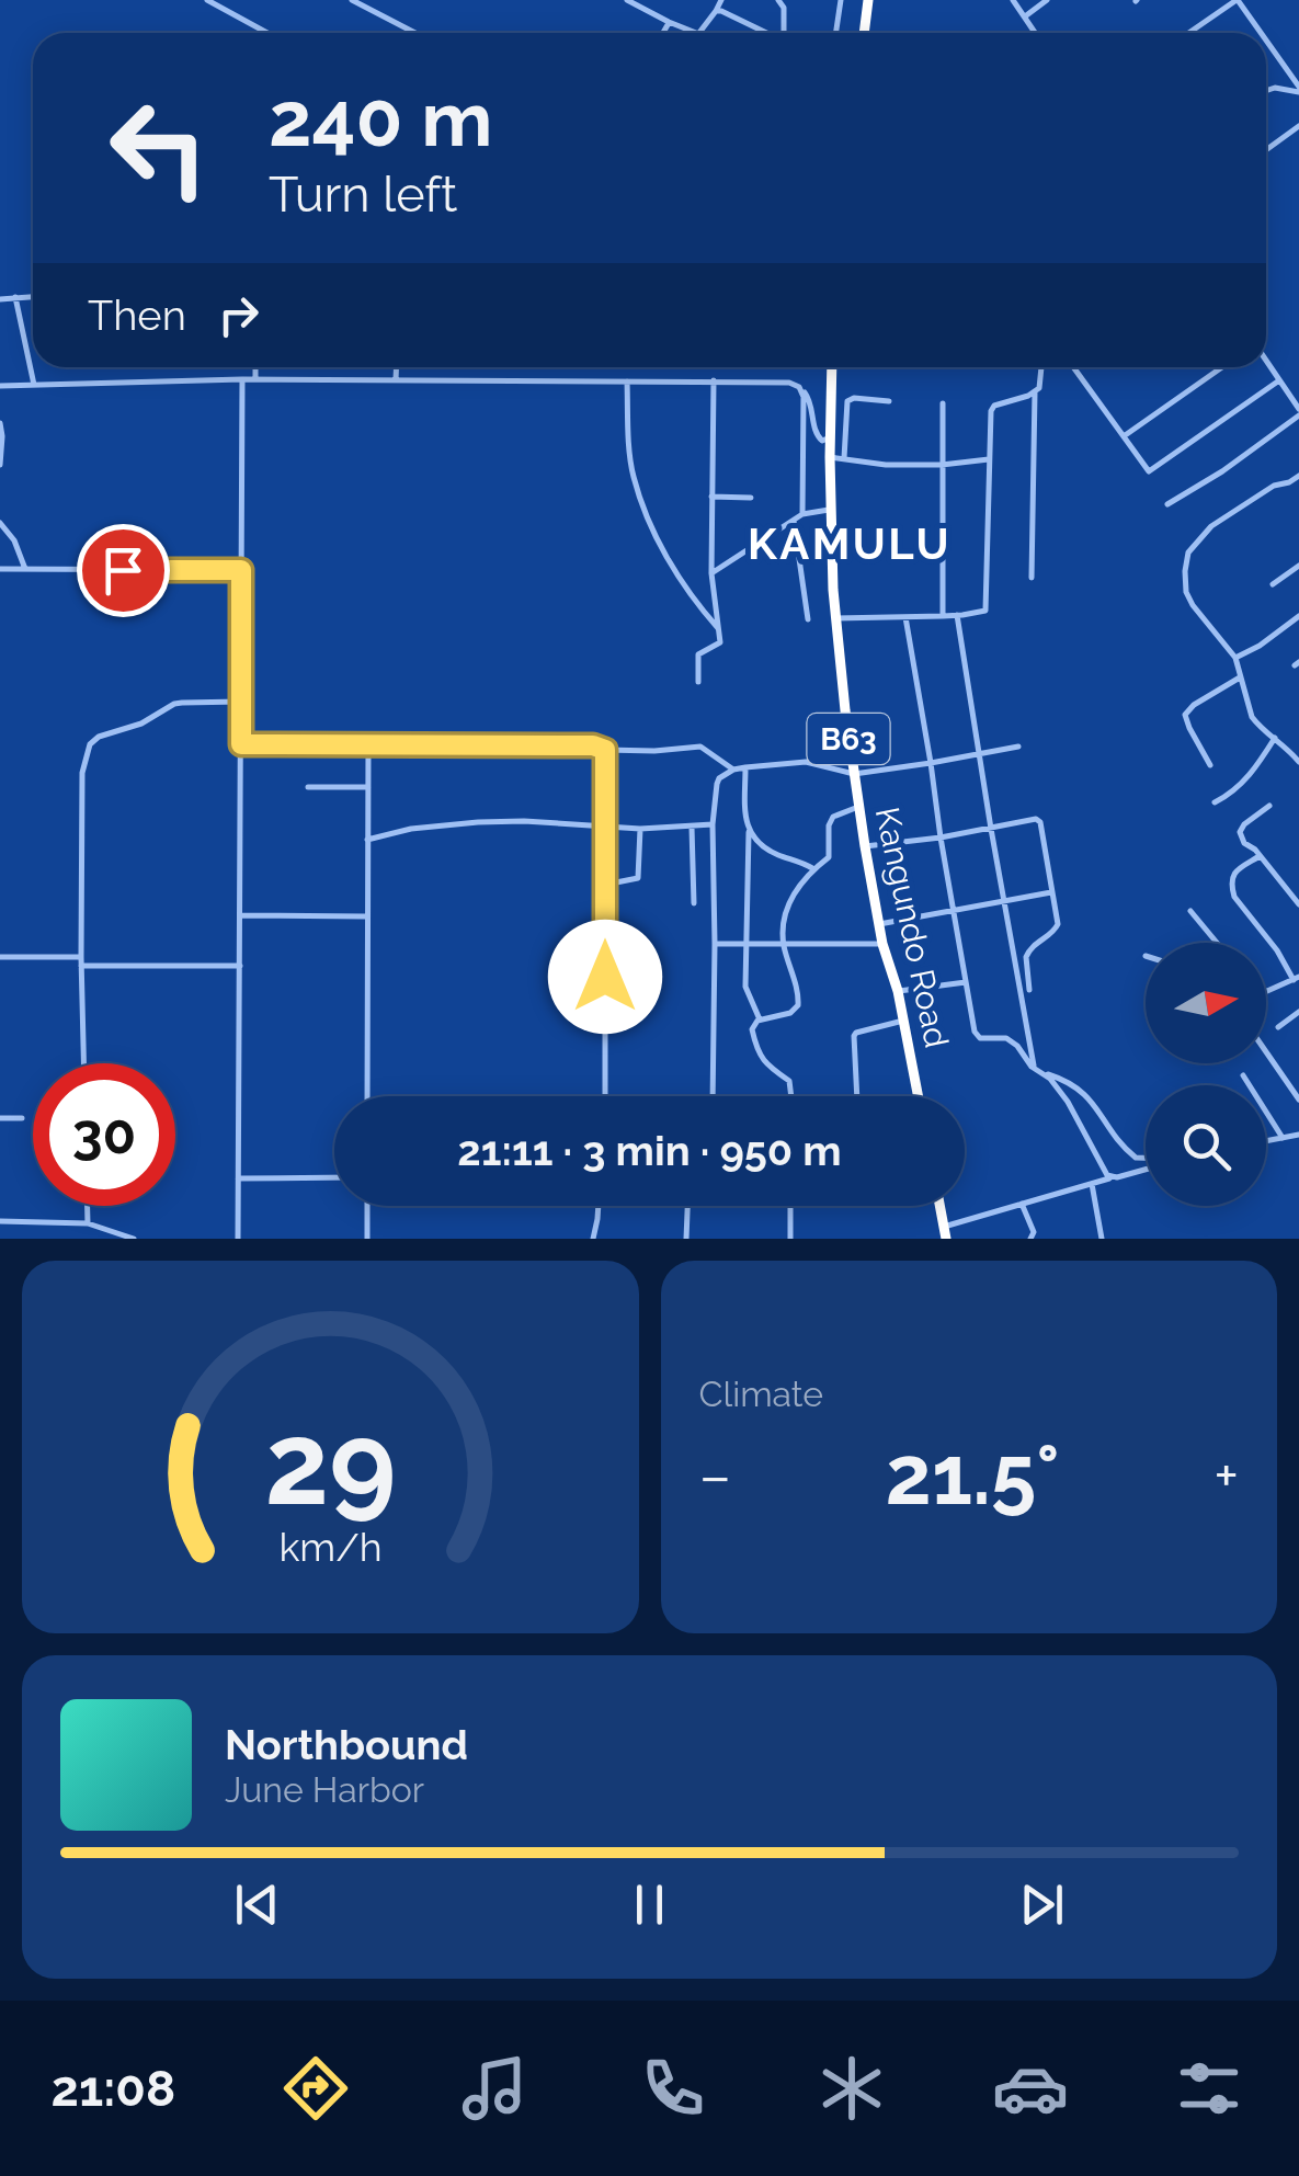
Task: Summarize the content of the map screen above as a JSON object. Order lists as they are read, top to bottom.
{
  "streets": {
    "highway": ["B63", "Kangundo Road"]
  },
  "districts": ["KAMULU"],
  "north": "right",
  "page": {
    "turn": ["240 m", "Turn left"],
    "then": "Then",
    "limit": "30",
    "trip": "21:11 · 3 min · 950 m",
    "tile": "Climate",
    "heat": ["−", "21.5°", "+"],
    "song": ["Northbound", "June Harbor"],
    "tabs": "21:08",
    "gauge": ["29", "km/h"]
  }
}
